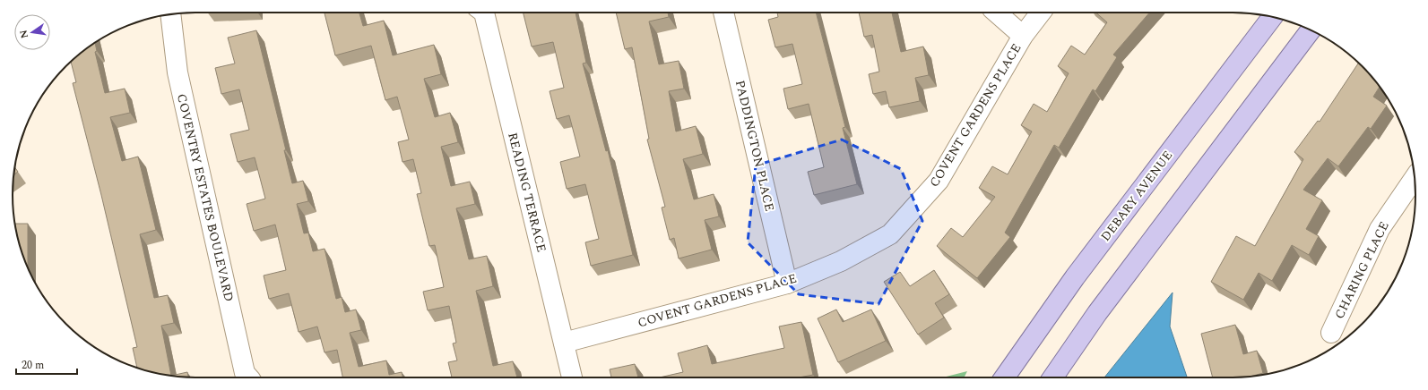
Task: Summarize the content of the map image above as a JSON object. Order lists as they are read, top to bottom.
{
  "streets": {
    "main road": ["DEBARY AVENUE"],
    "street": [
      "COVENT GARDENS PLACE",
      "PADDINGTON PLACE",
      "READING TERRACE",
      "COVENTRY ESTATES BOULEVARD",
      "CHARING PLACE"
    ]
  },
  "crossings": [
    ["COVENT GARDENS PLACE", "PADDINGTON PLACE"],
    ["COVENT GARDENS PLACE", "READING TERRACE"]
  ],
  "scale_bar": "20 m",
  "north": "left"
}
